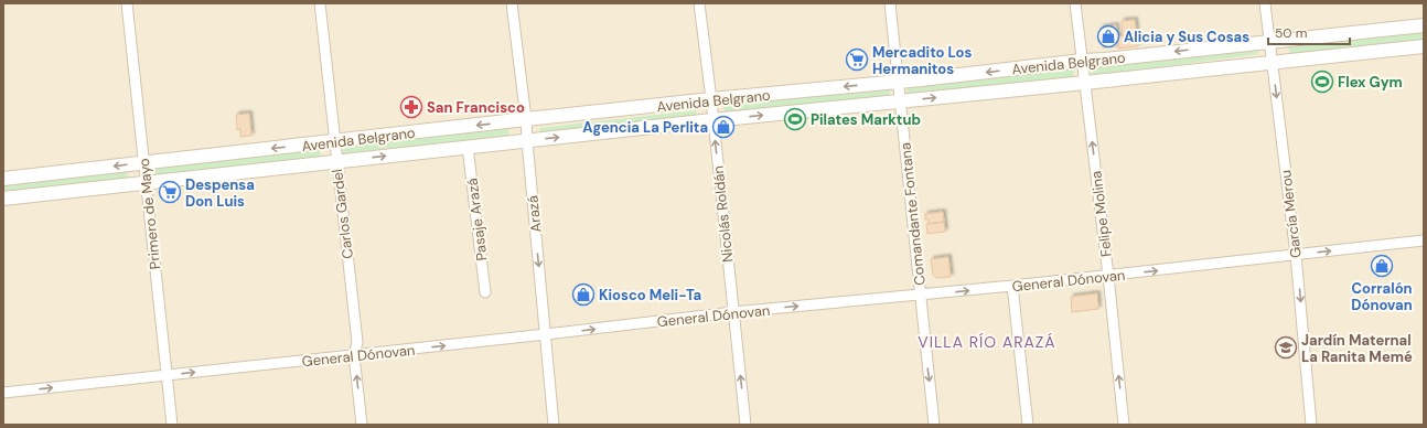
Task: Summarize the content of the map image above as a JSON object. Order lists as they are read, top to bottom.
{
  "streets": {
    "main road": ["Avenida Belgrano"],
    "street": [
      "Primero de Mayo",
      "Carlos Gardel",
      "Arazá",
      "Nicolás Roldán",
      "Comandante Fontana",
      "Felipe Molina",
      "García Merou",
      "Pasaje Arazá",
      "General Dónovan"
    ]
  },
  "crossings": [
    ["Avenida Belgrano", "Primero de Mayo"],
    ["Avenida Belgrano", "Carlos Gardel"],
    ["Avenida Belgrano", "Arazá"],
    ["Avenida Belgrano", "Nicolás Roldán"],
    ["Avenida Belgrano", "Comandante Fontana"],
    ["Avenida Belgrano", "Felipe Molina"],
    ["Avenida Belgrano", "García Merou"],
    ["Avenida Belgrano", "Pasaje Arazá"],
    ["Primero de Mayo", "General Dónovan"],
    ["Carlos Gardel", "General Dónovan"],
    ["Arazá", "General Dónovan"],
    ["Nicolás Roldán", "General Dónovan"],
    ["Comandante Fontana", "General Dónovan"],
    ["Felipe Molina", "General Dónovan"],
    ["García Merou", "General Dónovan"]
  ],
  "one_way": [
    "Arazá",
    "Nicolás Roldán",
    "Felipe Molina",
    "García Merou",
    "General Dónovan"
  ],
  "districts": ["VILLA RÍO ARAZÁ"],
  "places": {
    "shop": [
      "Alicia y Sus Cosas",
      "Agencia La Perlita",
      "Corralón Dónovan",
      "Kiosco Meli-Ta"
    ],
    "supermarket": ["Mercadito Los Hermanitos", "Despensa Don Luis"],
    "sports": ["Flex Gym", "Pilates Marktub"],
    "pharmacy": ["San Francisco"],
    "school or university": ["Jardín Maternal La Ranita Memé"]
  },
  "scale_bar": "50 m"
}
